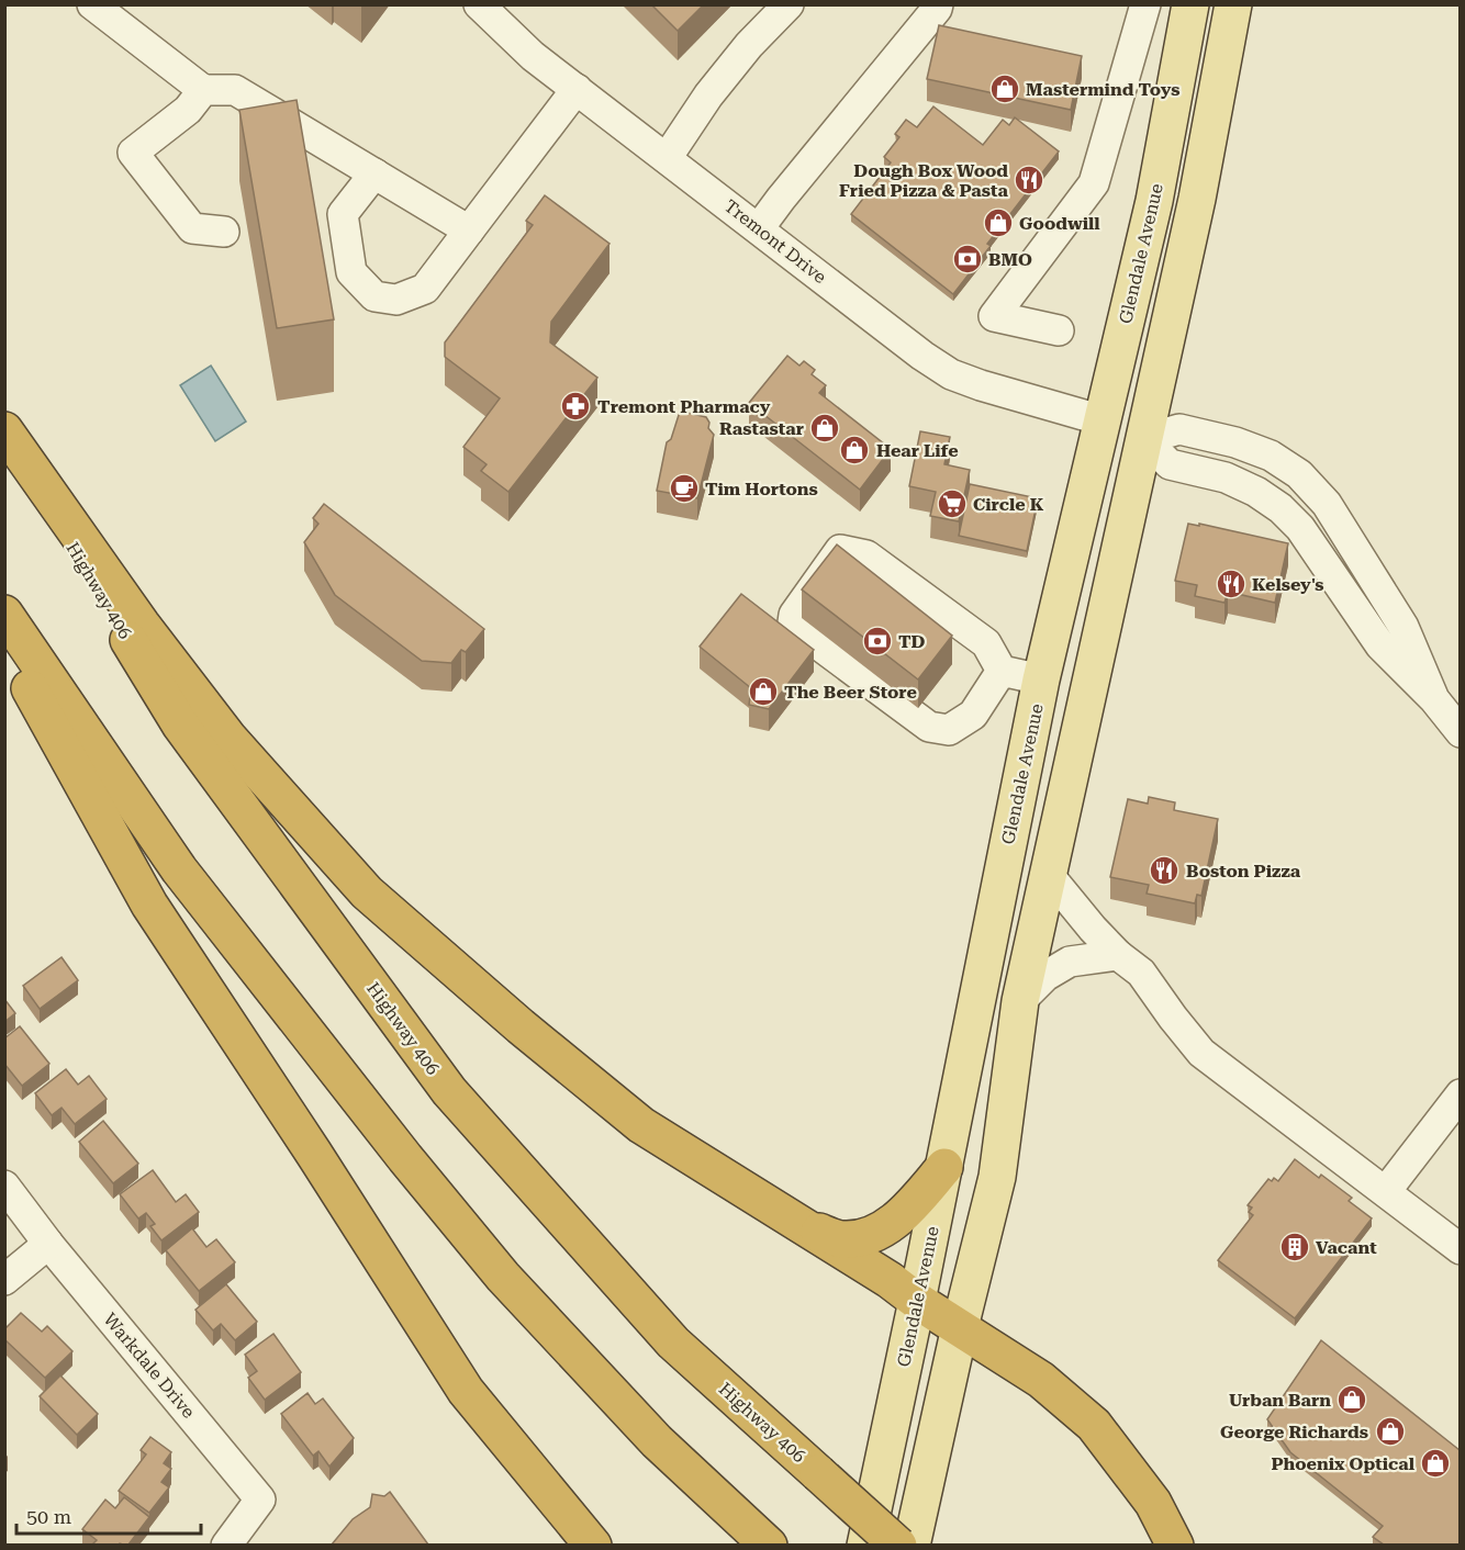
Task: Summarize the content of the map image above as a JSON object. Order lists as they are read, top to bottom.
{
  "streets": {
    "highway": ["Highway 406"],
    "main road": ["Glendale Avenue"],
    "street": ["Tremont Drive", "Warkdale Drive"]
  },
  "crossings": [
    ["Tremont Drive", "Glendale Avenue"]
  ],
  "places": {
    "shop": [
      "Mastermind Toys",
      "Goodwill",
      "Rastastar",
      "Hear Life",
      "The Beer Store",
      "Urban Barn",
      "George Richards",
      "Phoenix Optical"
    ],
    "restaurant": ["Dough Box Wood Fried Pizza & Pasta", "Kelsey's", "Boston Pizza"],
    "bank": ["BMO", "TD"],
    "pharmacy": ["Tremont Pharmacy"],
    "cafe": ["Tim Hortons"],
    "supermarket": ["Circle K"],
    "building": ["Vacant"]
  },
  "scale_bar": "50 m"
}
